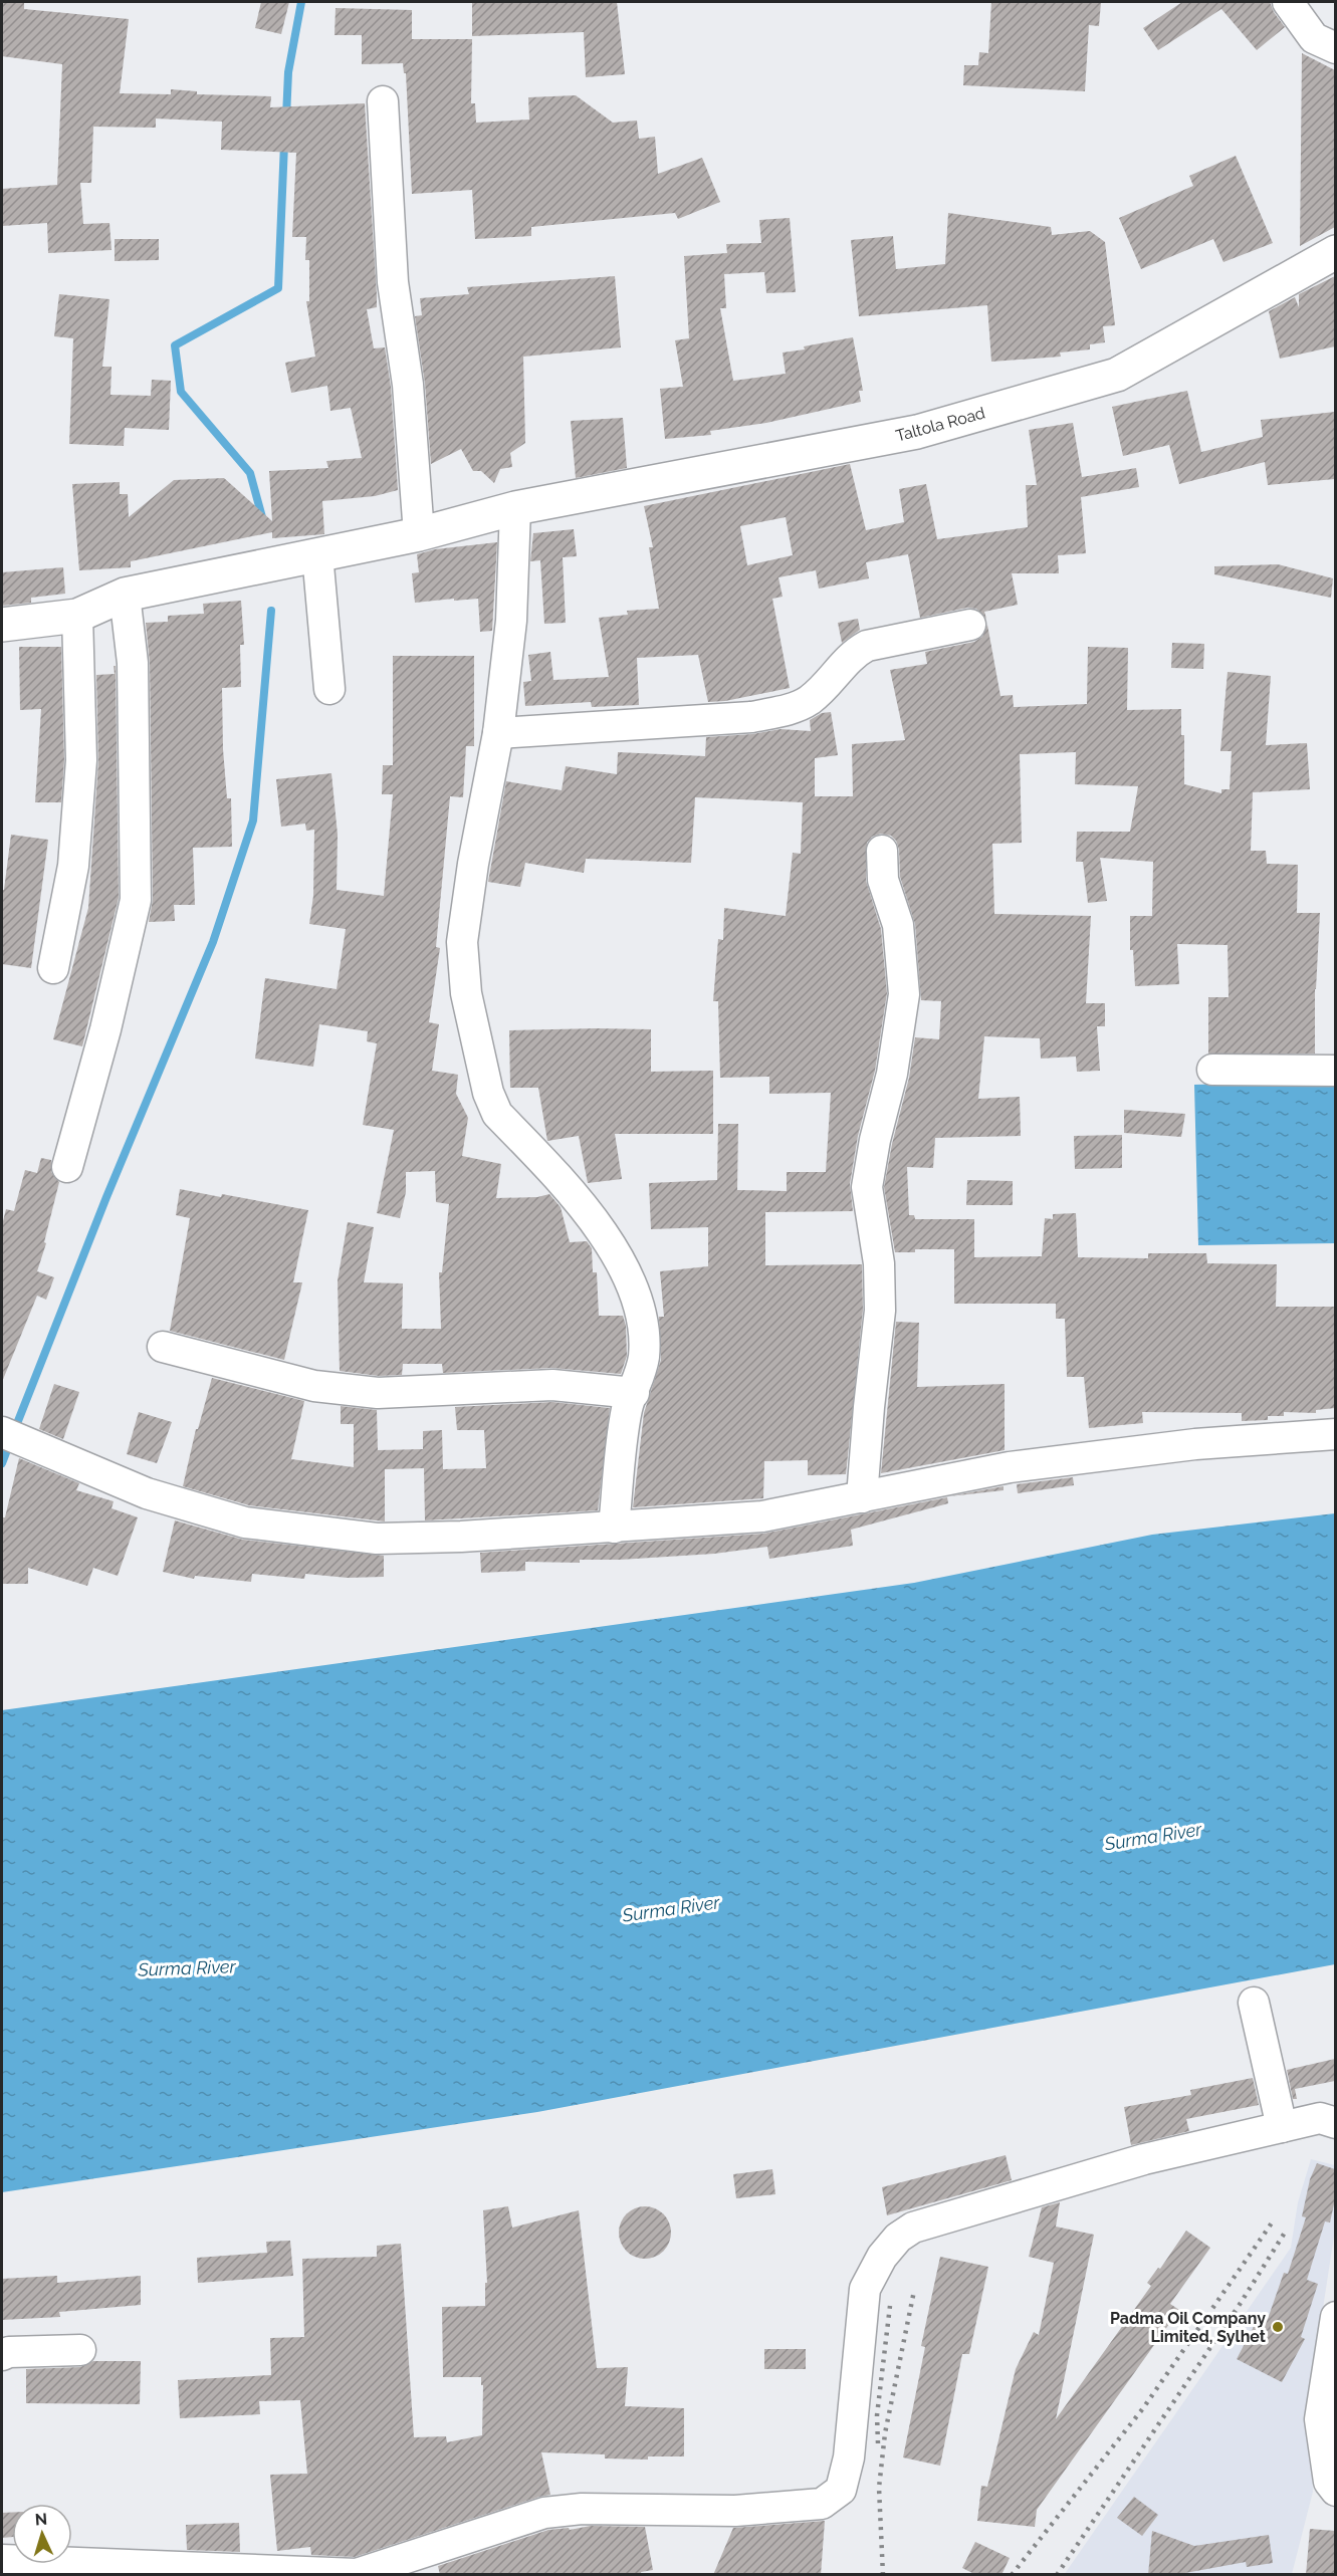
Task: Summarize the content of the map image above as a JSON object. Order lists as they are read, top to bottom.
{
  "streets": {
    "main road": ["Taltola Road"]
  },
  "water": ["Surma River"],
  "places": ["Padma Oil Company Limited, Sylhet"],
  "north": "top"
}
